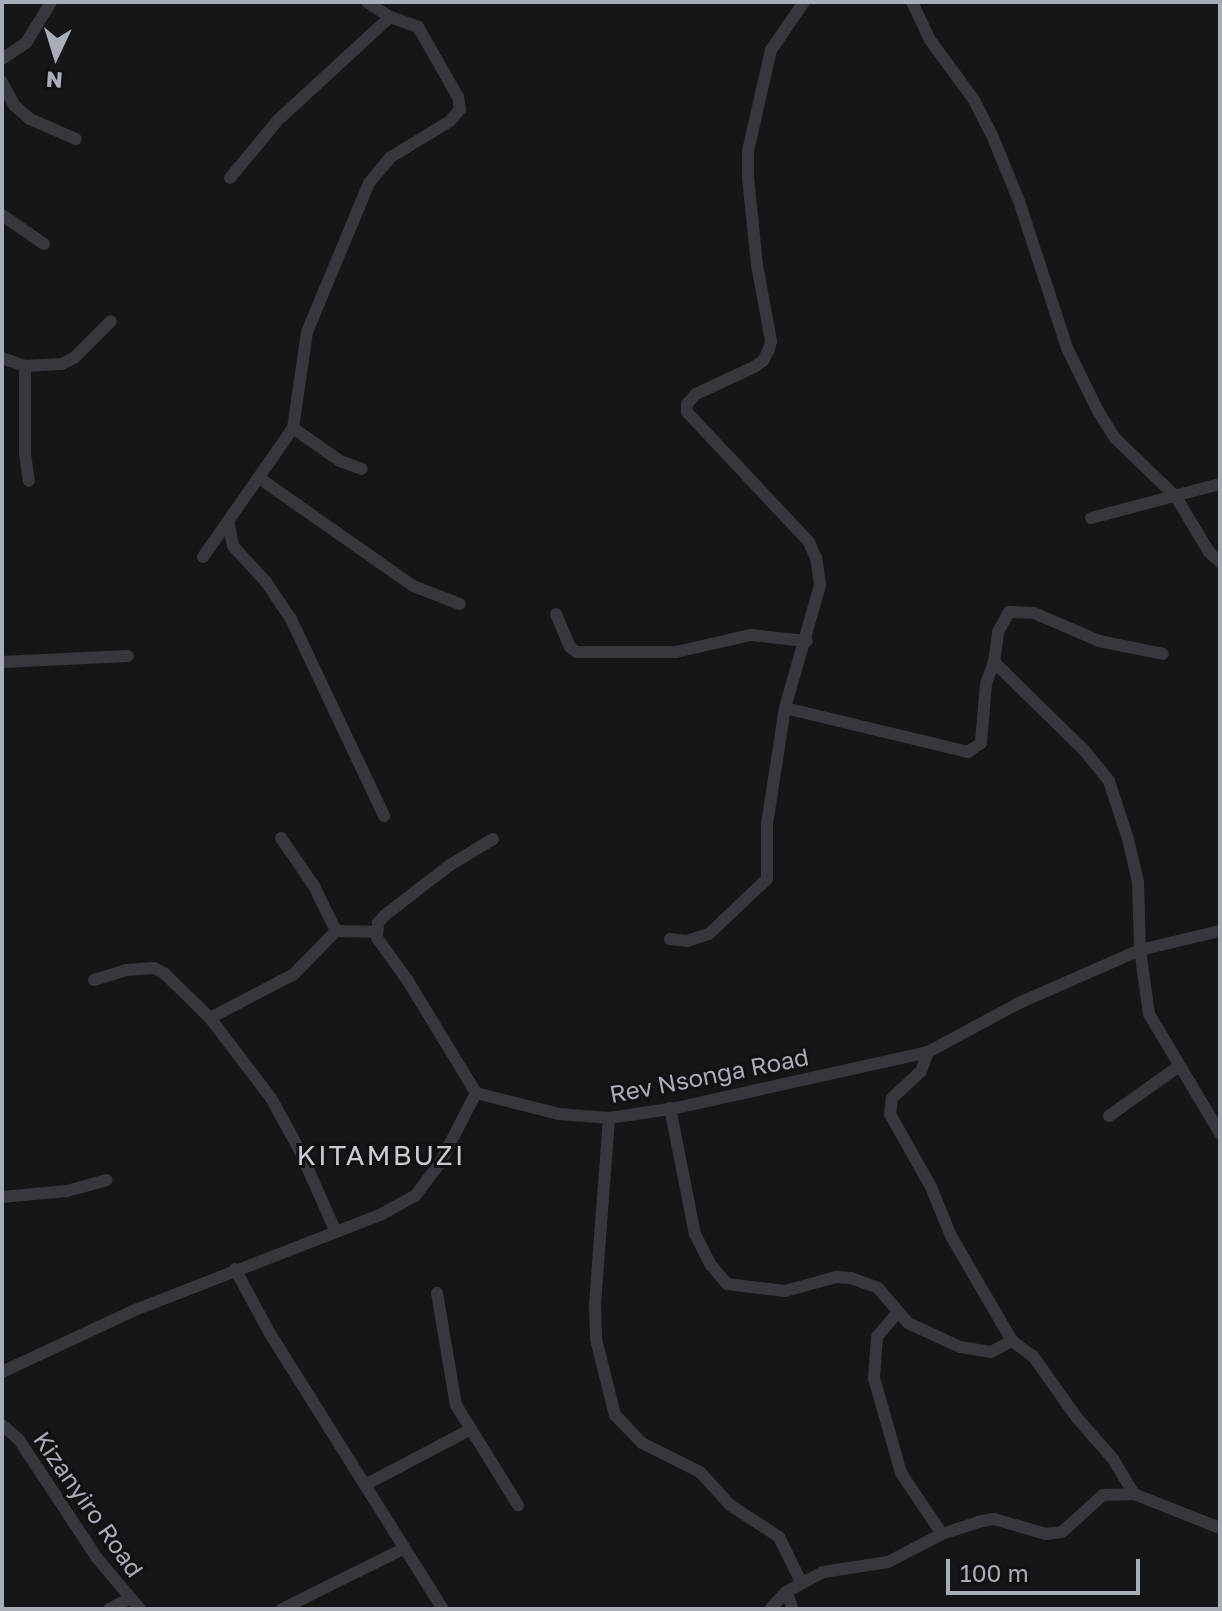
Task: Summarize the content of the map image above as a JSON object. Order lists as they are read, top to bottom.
{
  "streets": {
    "street": ["Rev Nsonga Road", "Kizanyiro Road"]
  },
  "districts": ["KITAMBUZI"],
  "scale_bar": "100 m",
  "north": "bottom"
}
